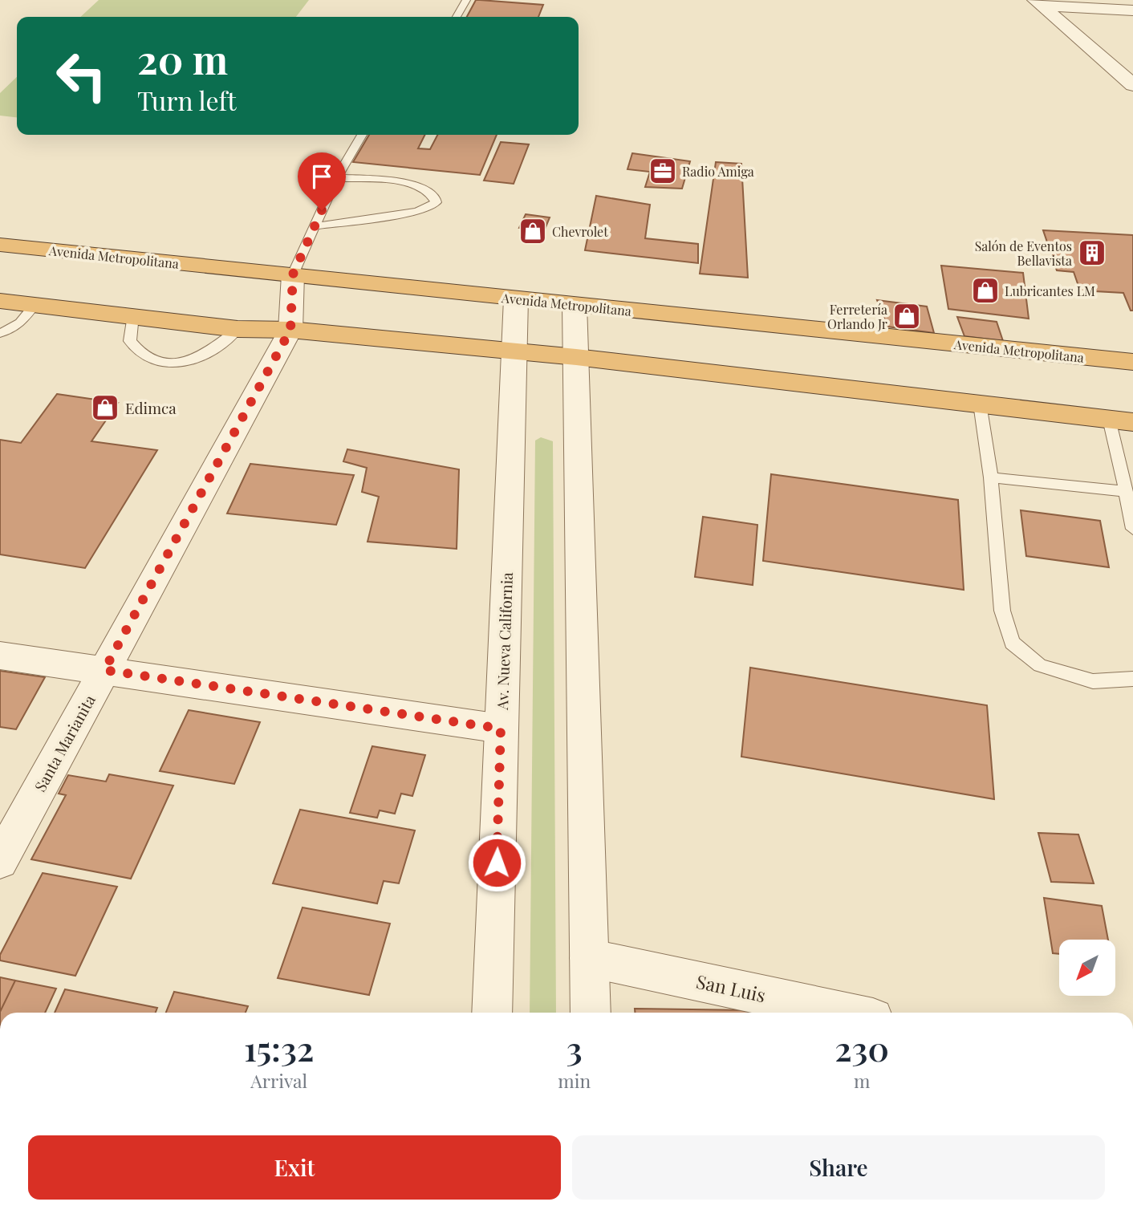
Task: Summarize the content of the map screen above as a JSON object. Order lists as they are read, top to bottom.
{
  "streets": {
    "highway": ["Avenida Metropolitana"],
    "street": ["Av. Nueva California", "Santa Marianita", "San Luis"]
  },
  "crossings": [
    ["Avenida Metropolitana", "Av. Nueva California"]
  ],
  "places": {
    "office": ["Radio Amiga"],
    "shop": [
      "Chevrolet",
      "Lubricantes LM",
      "Ferretería Orlando Jr",
      "Edimca"
    ],
    "building": ["Salón de Eventos Bellavista"]
  },
  "north": "bottom left",
  "page": {
    "turn": ["20 m", "Turn left"],
    "eta": [
      "15:32",
      "Arrival",
      "3",
      "min",
      "230",
      "m"
    ],
    "buttons": ["Exit", "Share"]
  }
}
